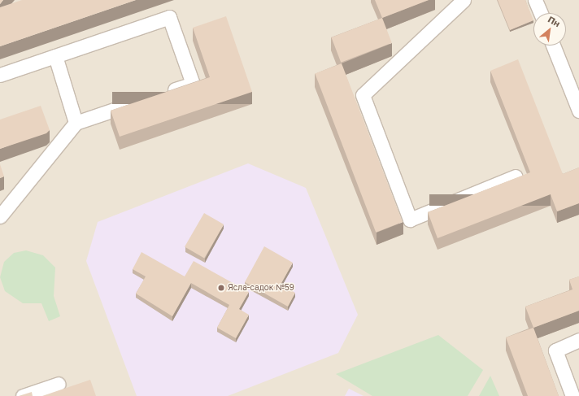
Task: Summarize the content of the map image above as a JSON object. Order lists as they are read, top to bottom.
{
  "places": ["Ясла-садок №59"],
  "north": "top right"
}
